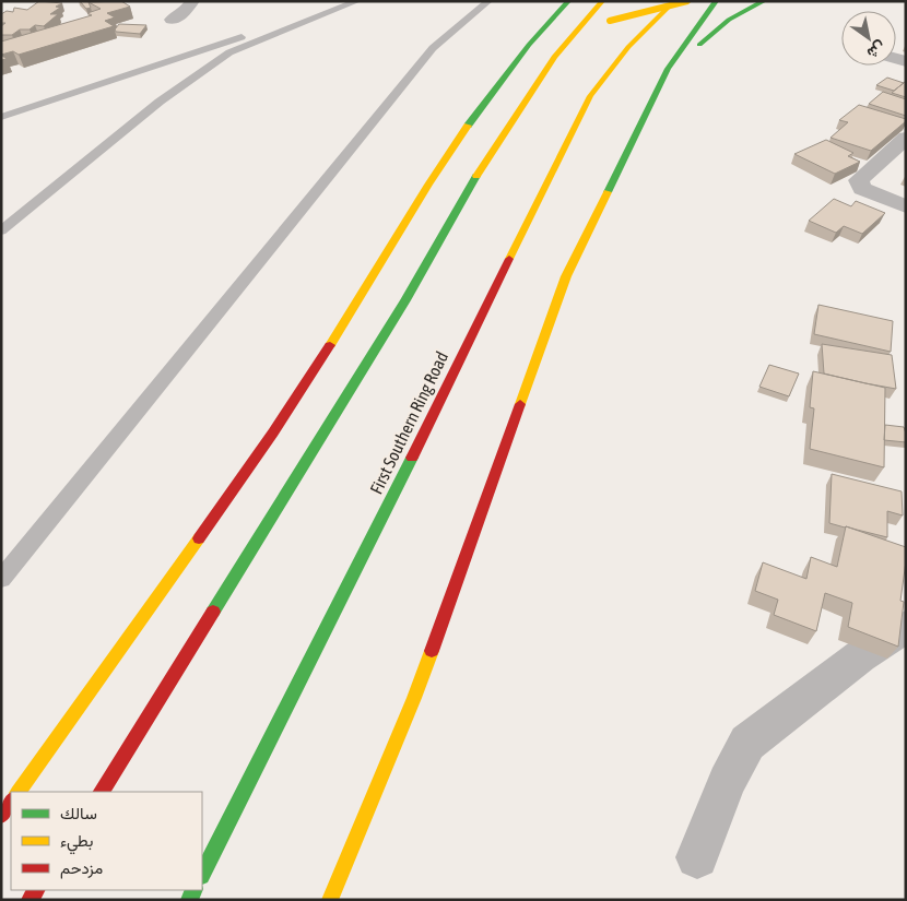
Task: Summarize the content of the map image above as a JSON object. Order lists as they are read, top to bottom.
{
  "streets": {
    "highway": ["First Southern Ring Road"]
  },
  "legend": ["سالك", "بطيء", "مزدحم"],
  "north": "bottom right"
}
